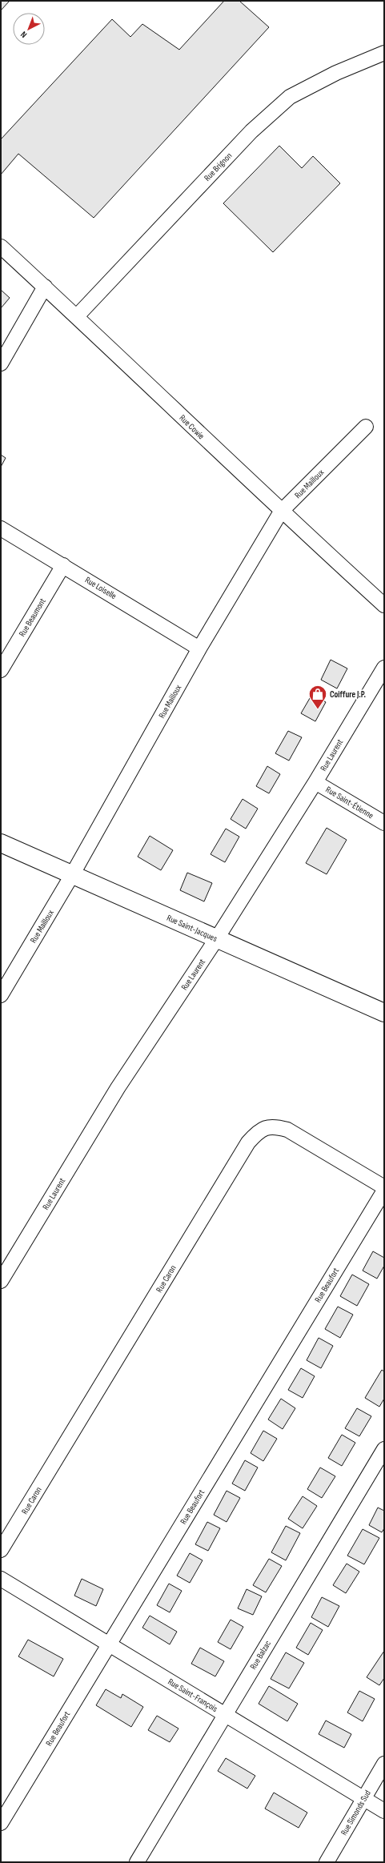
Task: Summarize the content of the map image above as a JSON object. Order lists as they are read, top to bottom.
{
  "streets": {
    "main road": ["Rue Saint-Jacques"],
    "street": [
      "Rue Brignon",
      "Rue Cowie",
      "Rue Mailloux",
      "Rue Loiselle",
      "Rue Beaumont",
      "Rue Laurent",
      "Rue Saint-Étienne",
      "Rue Caron",
      "Rue Beaufort",
      "Rue Balzac",
      "Rue Saint-François",
      "Rue Simonds Sud"
    ]
  },
  "crossings": [
    ["Rue Brignon", "Rue Cowie"],
    ["Rue Cowie", "Rue Mailloux"],
    ["Rue Mailloux", "Rue Loiselle"],
    ["Rue Mailloux", "Rue Saint-Jacques"],
    ["Rue Loiselle", "Rue Beaumont"],
    ["Rue Laurent", "Rue Saint-Étienne"],
    ["Rue Laurent", "Rue Saint-Jacques"],
    ["Rue Beaufort", "Rue Saint-François"],
    ["Rue Balzac", "Rue Saint-François"],
    ["Rue Saint-François", "Rue Simonds Sud"]
  ],
  "places": {
    "shop": ["Coiffure J.P."]
  },
  "north": "bottom left"
}
